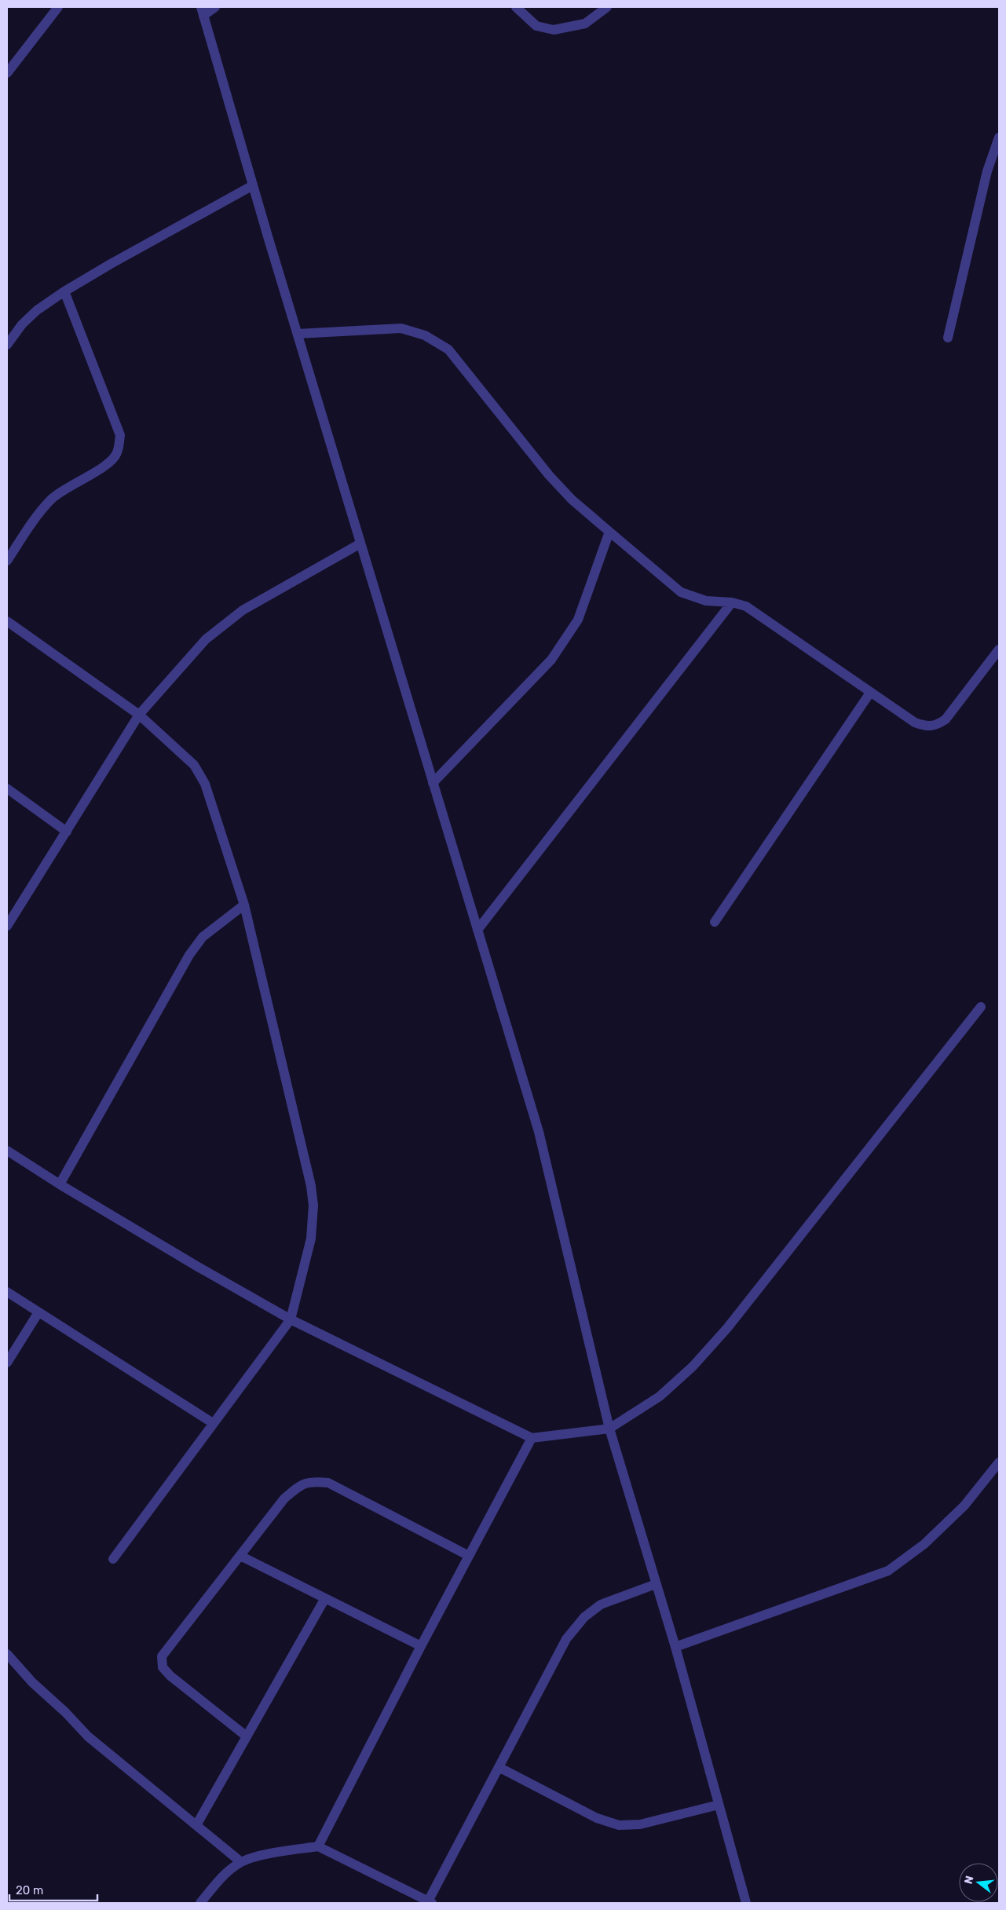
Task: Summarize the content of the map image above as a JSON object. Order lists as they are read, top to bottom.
{
  "scale_bar": "20 m",
  "north": "left"
}
